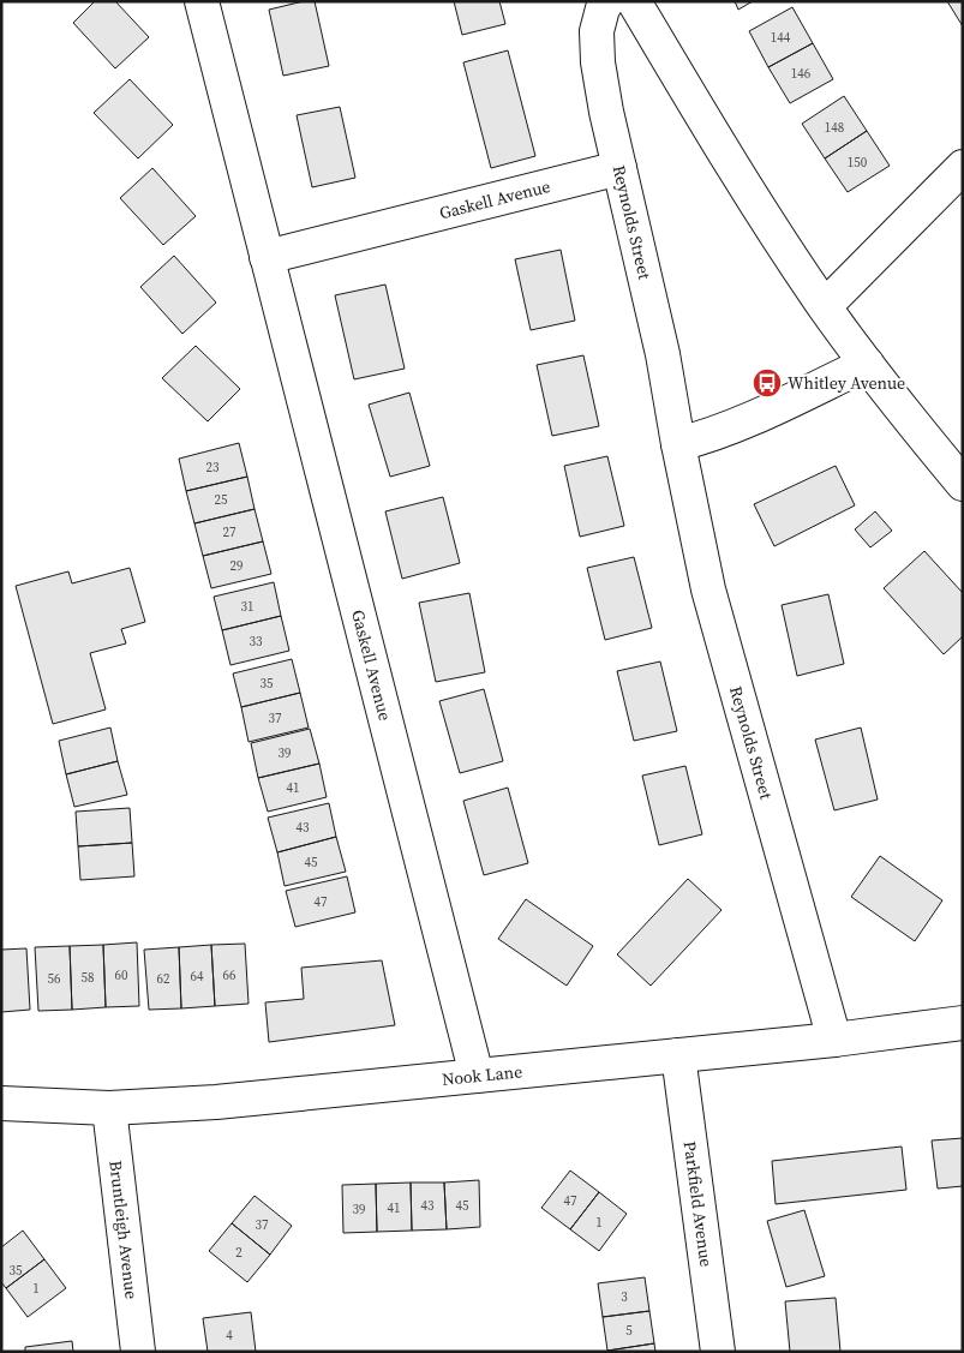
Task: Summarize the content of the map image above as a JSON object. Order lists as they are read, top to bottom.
{
  "streets": {
    "street": [
      "Gaskell Avenue",
      "Reynolds Street",
      "Nook Lane",
      "Parkfield Avenue",
      "Bruntleigh Avenue"
    ]
  },
  "crossings": [
    ["Gaskell Avenue", "Reynolds Street"],
    ["Gaskell Avenue", "Nook Lane"],
    ["Reynolds Street", "Nook Lane"],
    ["Nook Lane", "Parkfield Avenue"],
    ["Nook Lane", "Bruntleigh Avenue"]
  ],
  "places": {
    "bus stop": ["Whitley Avenue"]
  },
  "house_numbers": [
    "144",
    "146",
    "148",
    "150",
    "23",
    "25",
    "27",
    "29",
    "31",
    "33",
    "35",
    "37",
    "39",
    "41",
    "43",
    "45",
    "47",
    "60",
    "66",
    "64",
    "58",
    "56",
    "62",
    "47",
    "43",
    "45",
    "41",
    "39",
    "1",
    "37",
    "2",
    "35",
    "1",
    "3",
    "5",
    "4"
  ]
}
